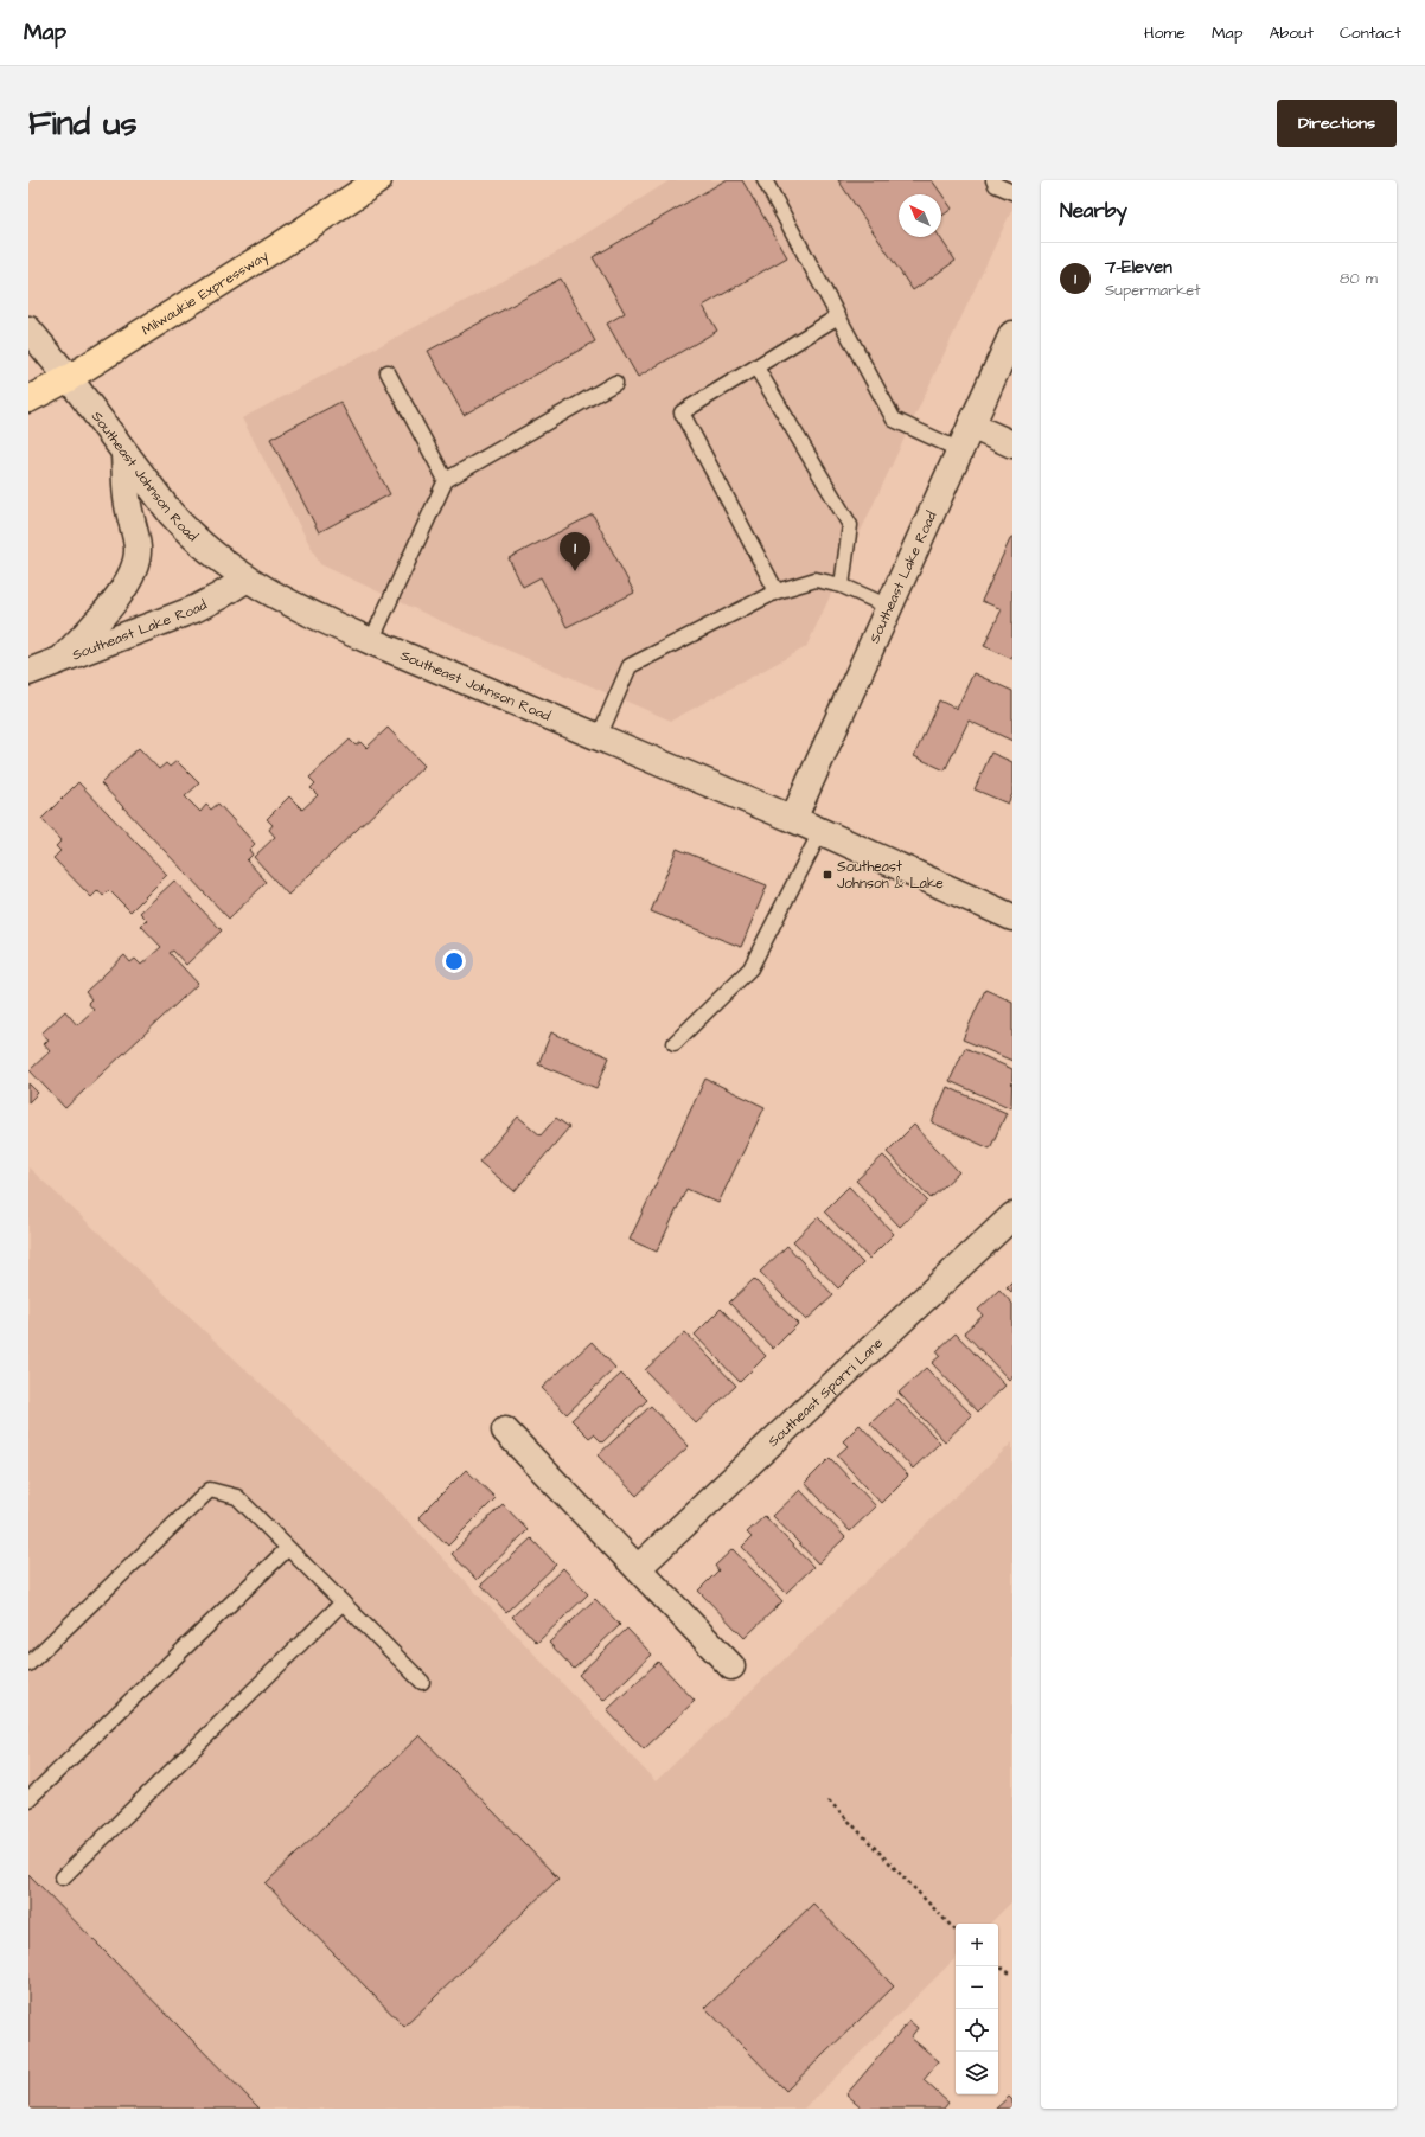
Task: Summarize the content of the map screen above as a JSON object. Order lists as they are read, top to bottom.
{
  "streets": {
    "highway": ["Milwaukie Expressway"],
    "street": ["Southeast Johnson Road", "Southeast Lake Road", "Southeast Sporri Lane"]
  },
  "crossings": [
    ["Milwaukie Expressway", "Southeast Johnson Road"],
    ["Southeast Johnson Road", "Southeast Lake Road"]
  ],
  "places": {
    "transit": ["Southeast Johnson & Lake"]
  },
  "north": "top left",
  "page": {
    "header": "Map",
    "nav": [
      "Home",
      "Map",
      "About",
      "Contact"
    ],
    "buttons": "Directions",
    "title": "Find us",
    "heading": "Nearby",
    "list": [
      {
        "mark": "1",
        "name": "7-Eleven",
        "note": "Supermarket",
        "value": "80 m"
      }
    ],
    "pins": "1",
    "map_buttons": ["+", "−"]
  }
}
